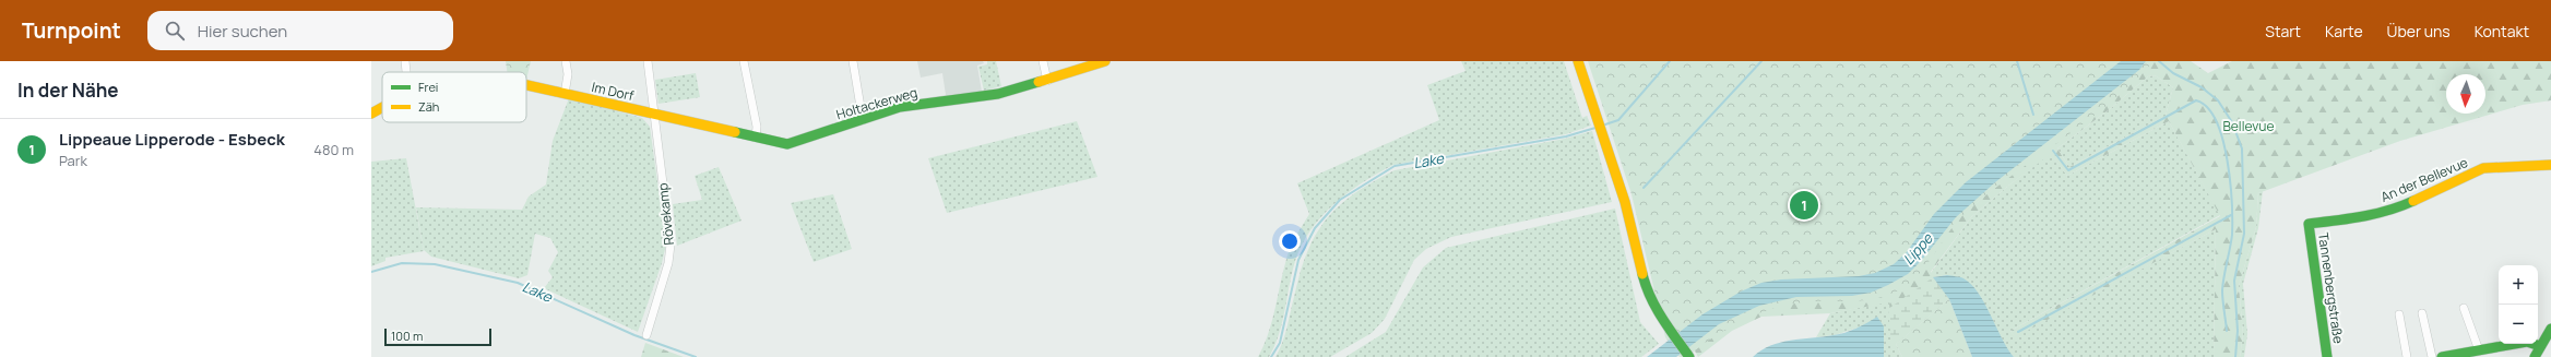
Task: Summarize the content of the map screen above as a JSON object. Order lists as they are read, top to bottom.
{
  "streets": {
    "street": [
      "Im Dorf",
      "Holtackerweg",
      "An der Bellevue",
      "Rövekamp",
      "Tannenbergstraße"
    ]
  },
  "crossings": [
    ["Im Dorf", "Holtackerweg"],
    ["Im Dorf", "Rövekamp"],
    ["Holtackerweg", "Rövekamp"],
    ["An der Bellevue", "Tannenbergstraße"]
  ],
  "water": ["Lake", "Lippe"],
  "parks": ["Bellevue"],
  "legend": ["Frei", "Zäh"],
  "scale_bar": "100 m",
  "north": "bottom",
  "page": {
    "header": "Turnpoint",
    "search": "Hier suchen",
    "nav": [
      "Start",
      "Karte",
      "Über uns",
      "Kontakt"
    ],
    "heading": "In der Nähe",
    "list": [
      {
        "mark": "1",
        "name": "Lippeaue Lipperode - Esbeck",
        "note": "Park",
        "value": "480 m"
      }
    ],
    "pins": "1",
    "map_buttons": ["+", "−"],
    "scale": "100 m"
  }
}
